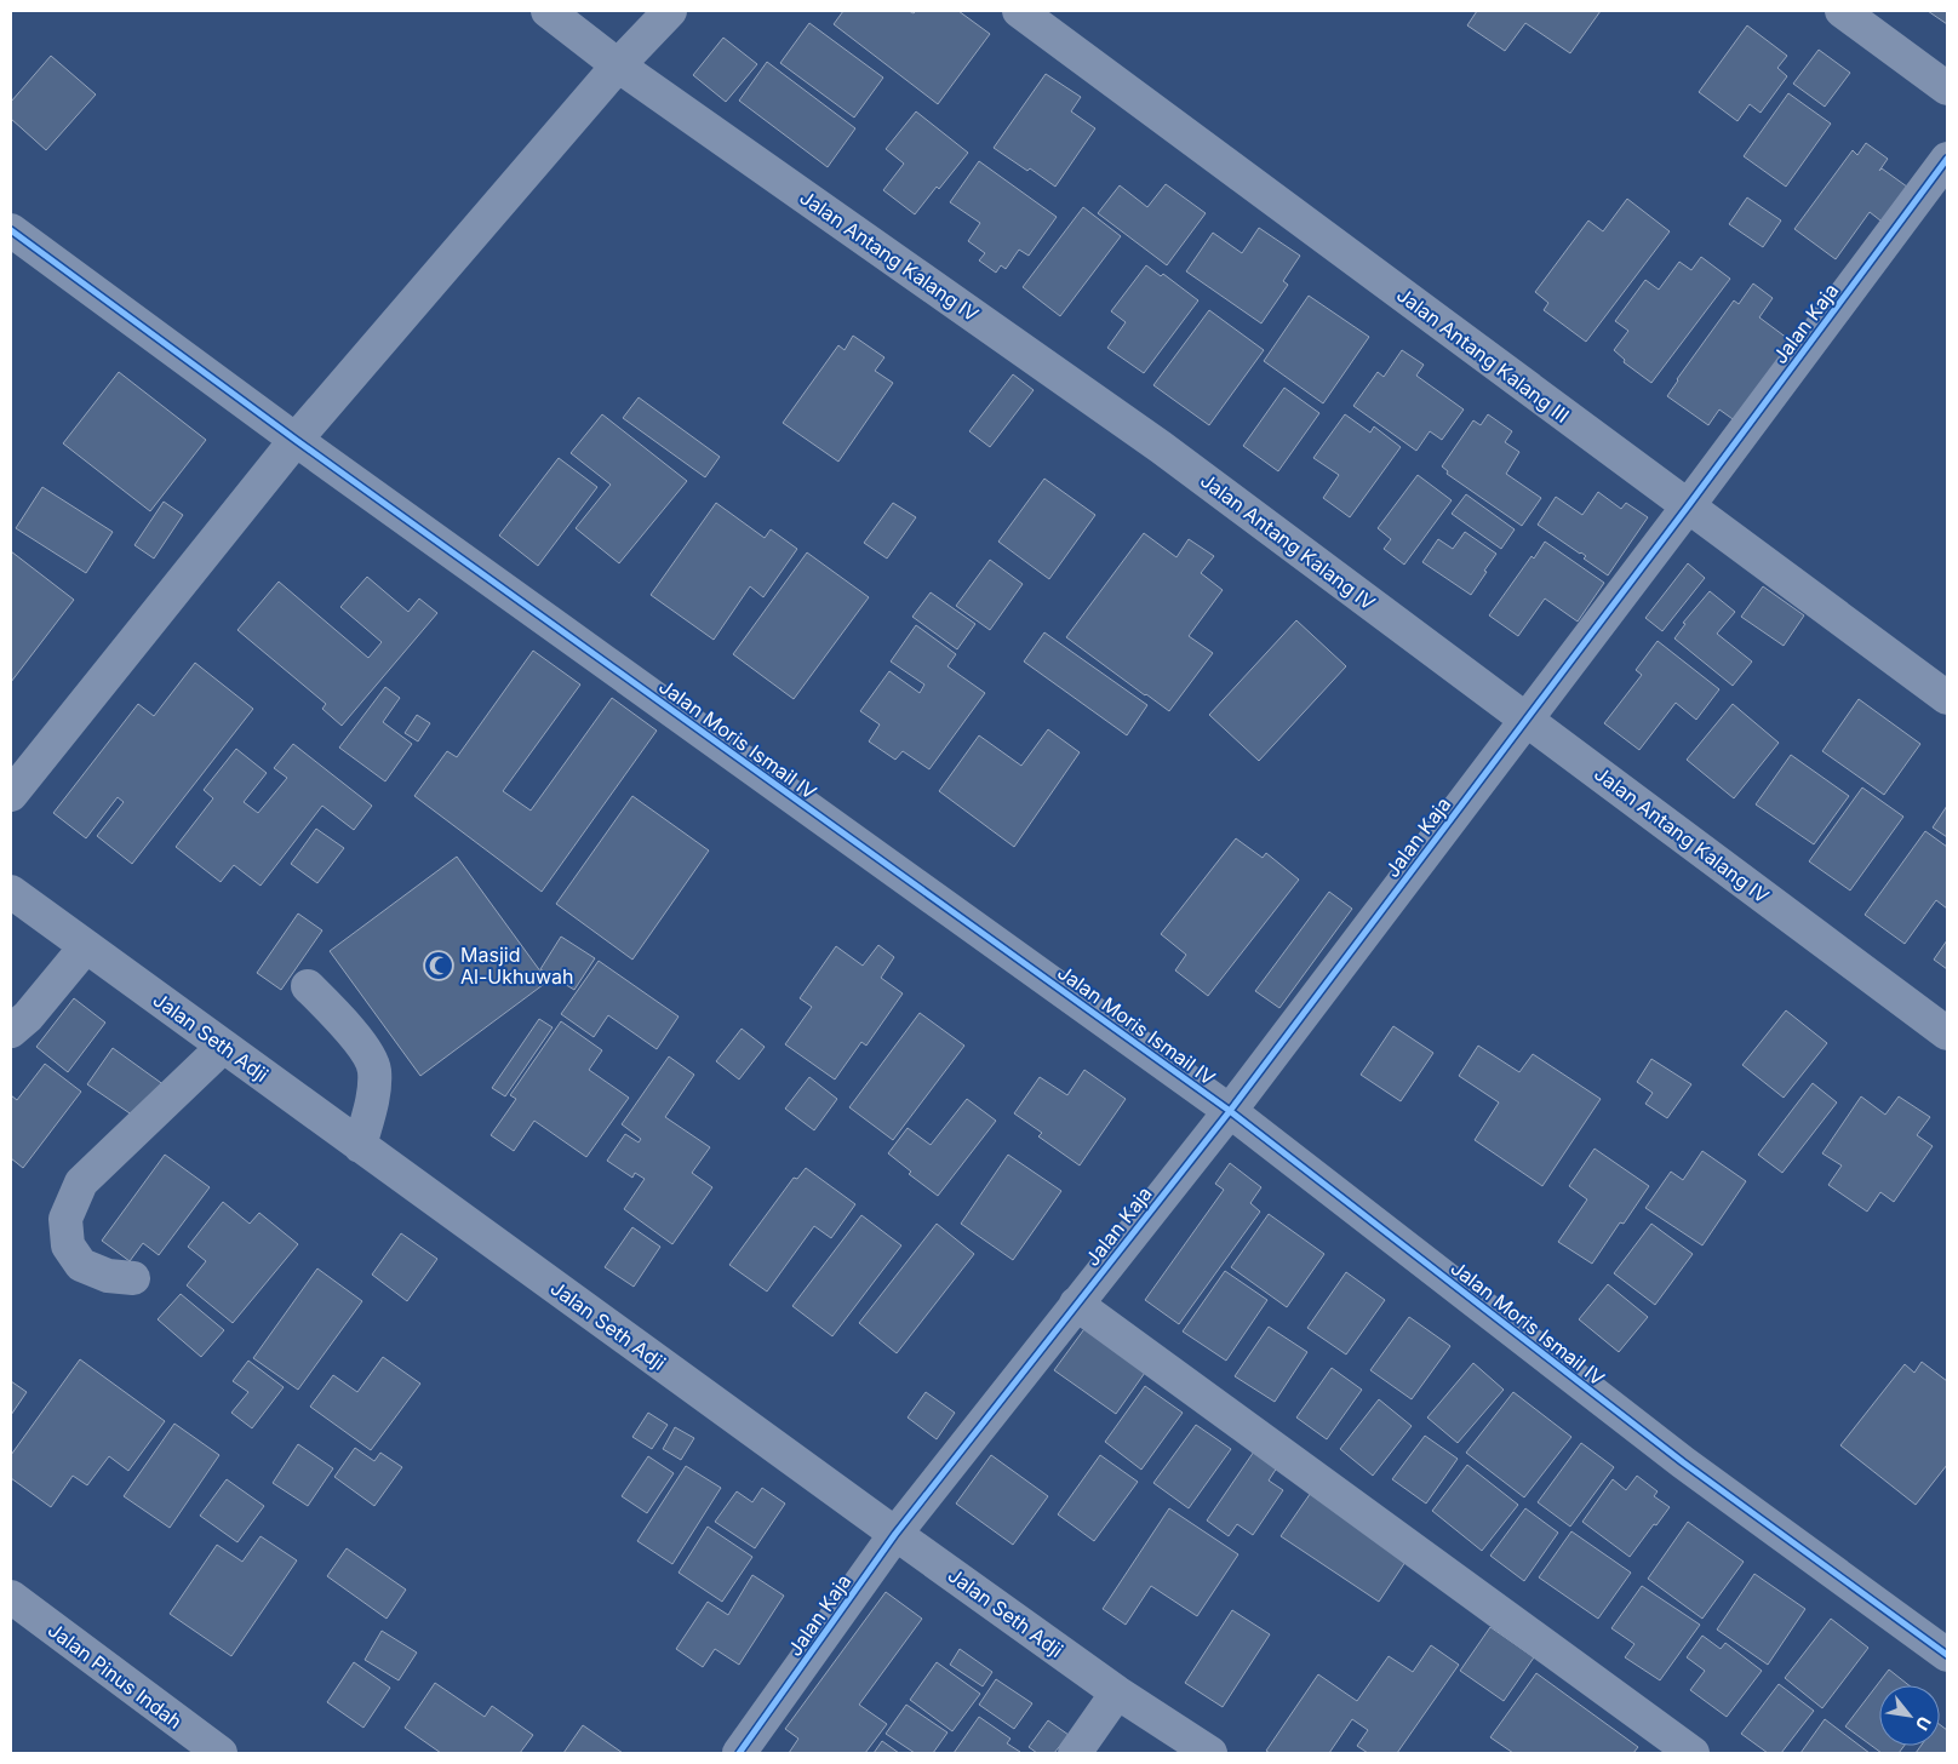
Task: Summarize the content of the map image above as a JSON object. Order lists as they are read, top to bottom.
{
  "streets": {
    "street": [
      "Jalan Antang Kalang IV",
      "Jalan Kaja",
      "Jalan Antang Kalang III",
      "Jalan Moris Ismail IV",
      "Jalan Seth Adji",
      "Jalan Pinus Indah"
    ]
  },
  "crossings": [
    ["Jalan Antang Kalang IV", "Jalan Kaja"],
    ["Jalan Kaja", "Jalan Antang Kalang III"],
    ["Jalan Kaja", "Jalan Moris Ismail IV"],
    ["Jalan Kaja", "Jalan Seth Adji"]
  ],
  "places": {
    "mosque": ["Masjid Al-Ukhuwah"]
  },
  "north": "bottom right"
}
